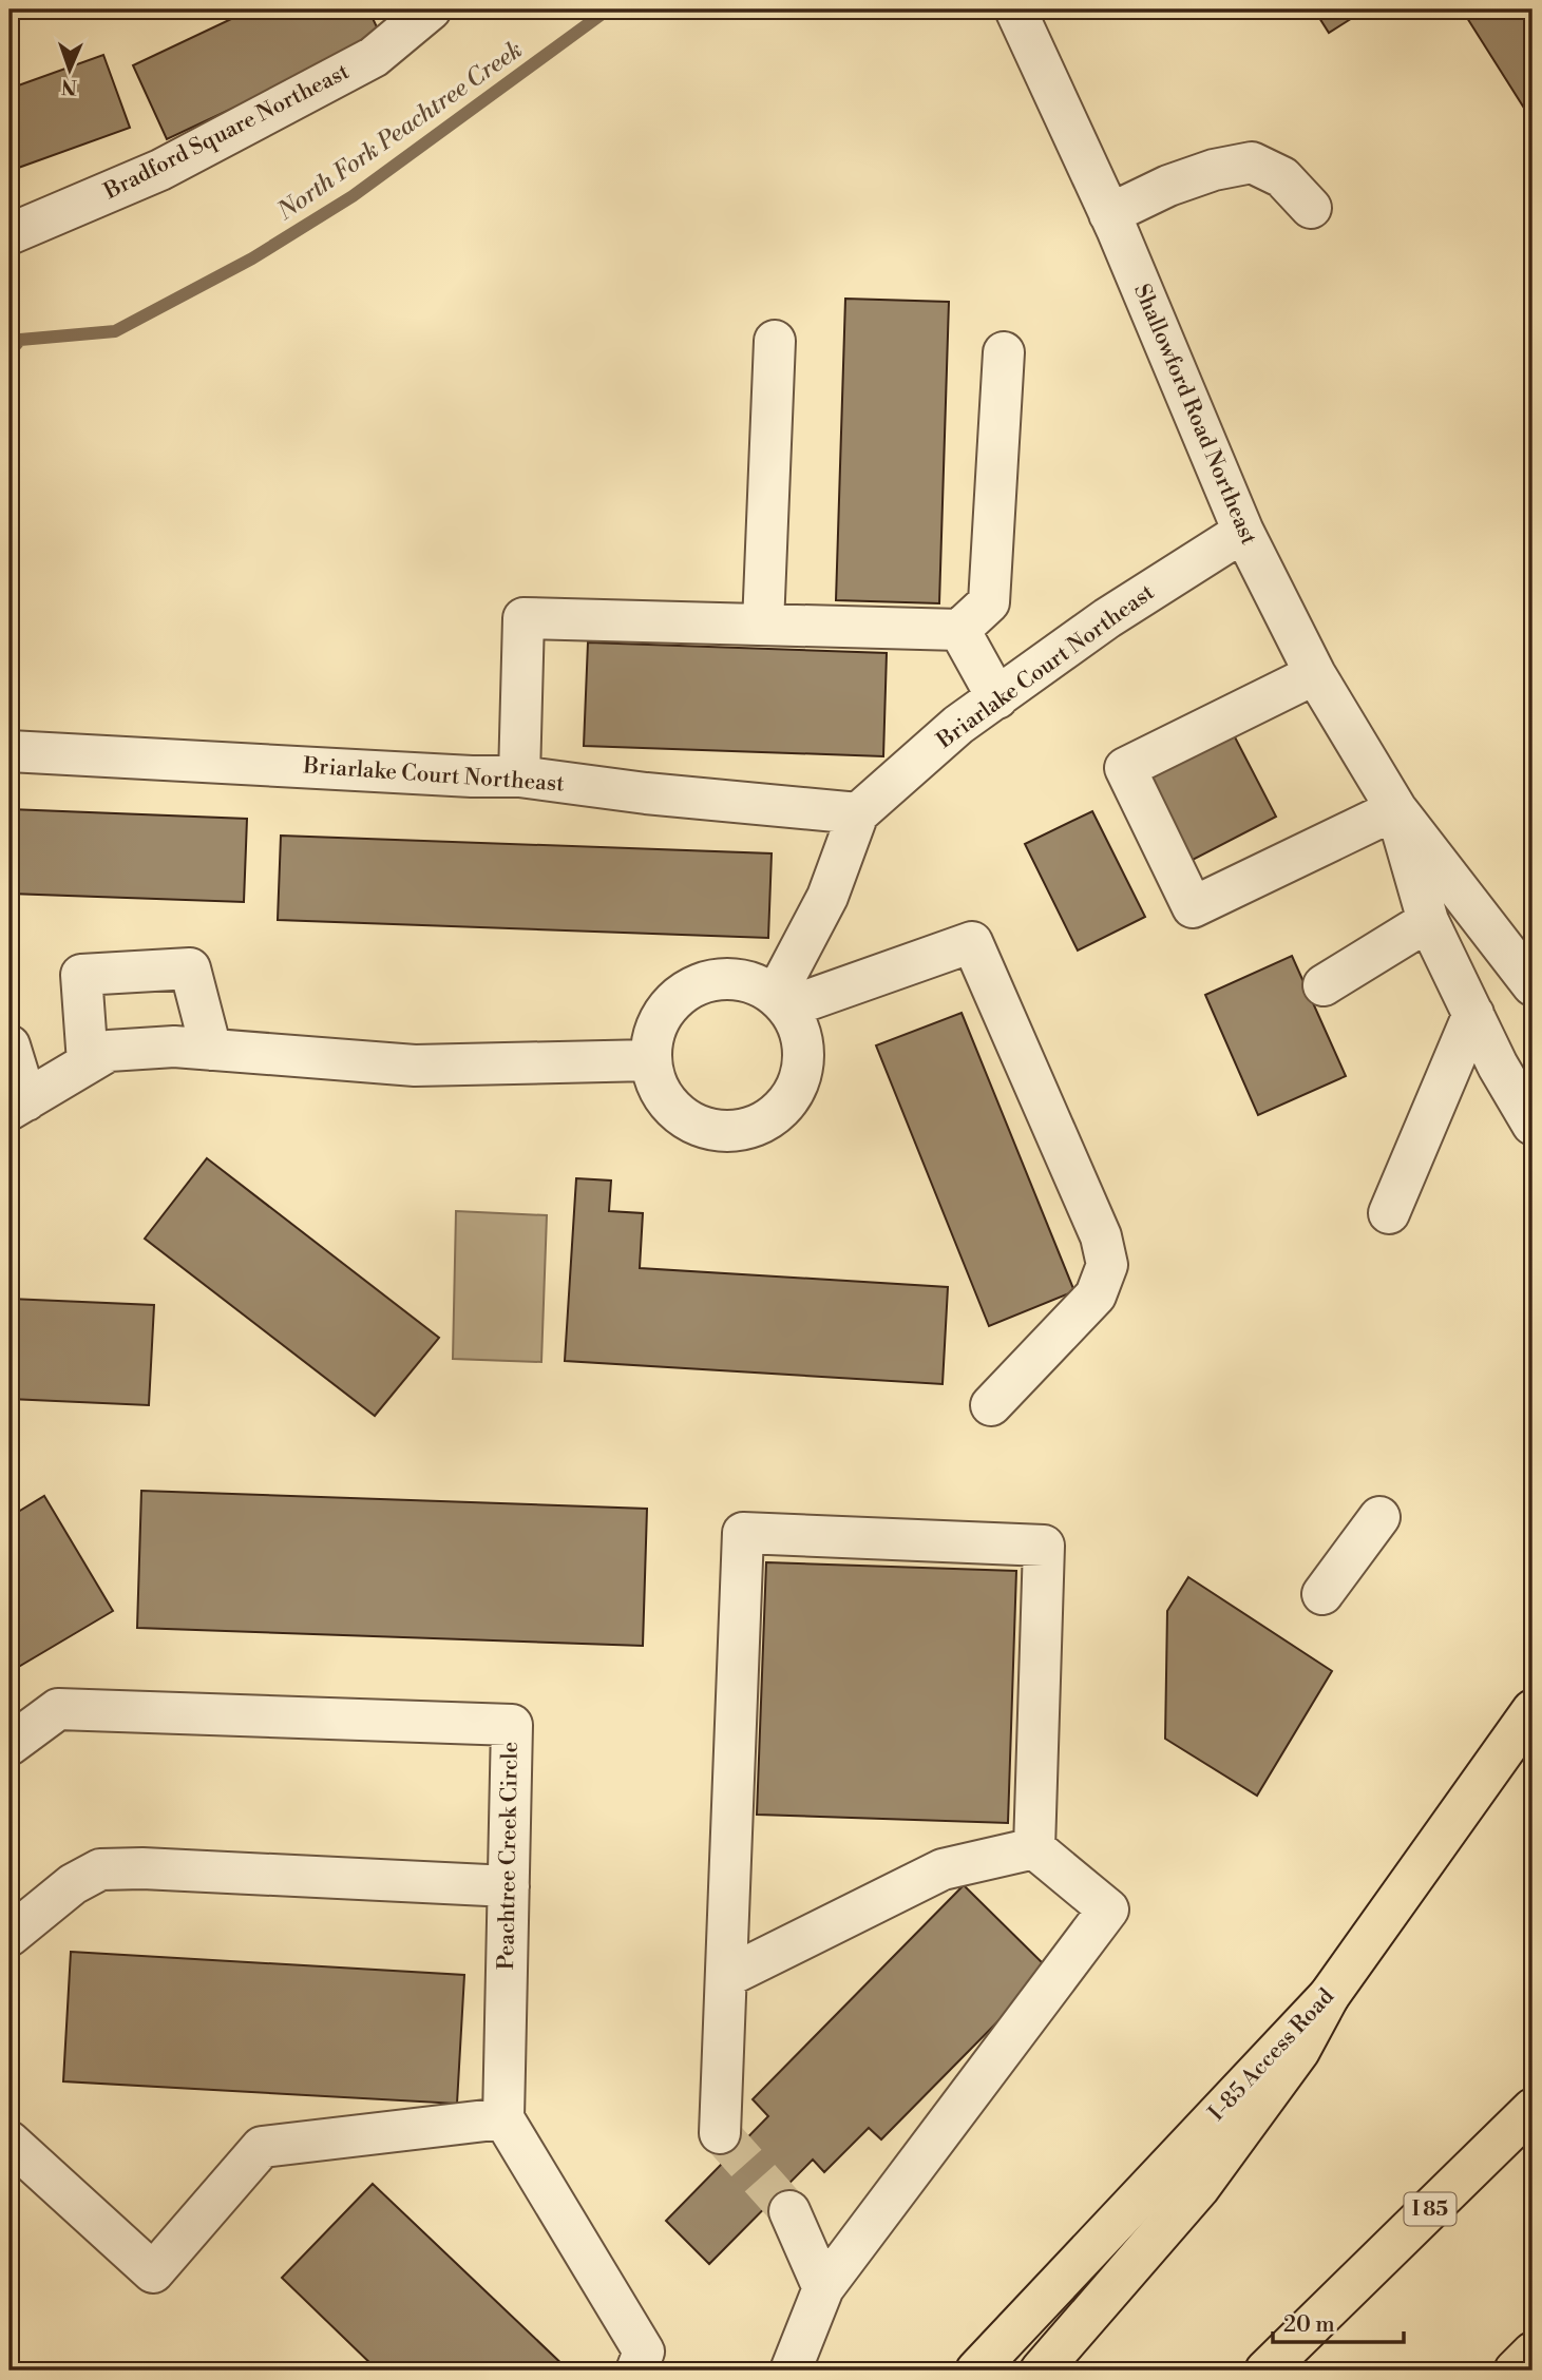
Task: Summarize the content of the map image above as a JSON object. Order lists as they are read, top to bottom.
{
  "streets": {
    "main road": ["I-85 Access Road", "I 85"],
    "street": [
      "Bradford Square Northeast",
      "Shallowford Road Northeast",
      "Briarlake Court Northeast",
      "Peachtree Creek Circle"
    ]
  },
  "crossings": [
    ["Shallowford Road Northeast", "Briarlake Court Northeast"]
  ],
  "water": ["North Fork Peachtree Creek"],
  "scale_bar": "20 m",
  "north": "bottom"
}
